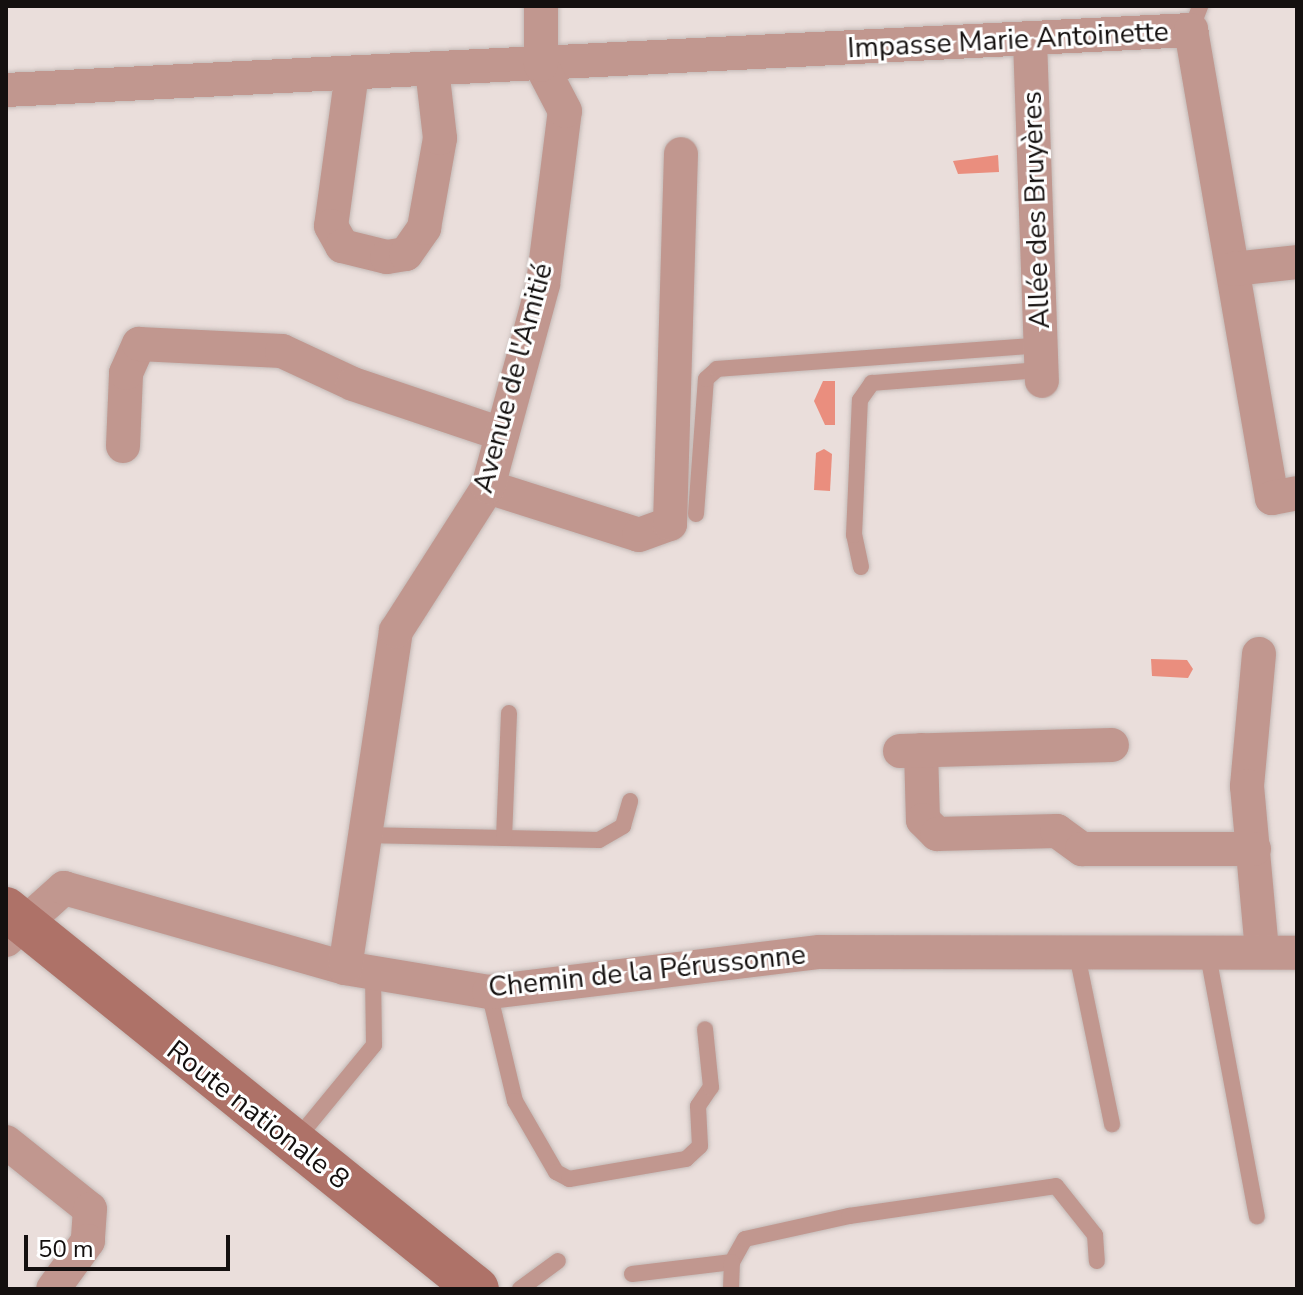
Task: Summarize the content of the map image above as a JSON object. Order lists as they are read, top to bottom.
{
  "streets": {
    "main road": ["Route nationale 8"],
    "street": [
      "Impasse Marie Antoinette",
      "Allée des Bruyères",
      "Avenue de l'Amitié",
      "Chemin de la Pérussonne"
    ]
  },
  "crossings": [
    ["Impasse Marie Antoinette", "Allée des Bruyères"],
    ["Impasse Marie Antoinette", "Avenue de l'Amitié"],
    ["Avenue de l'Amitié", "Chemin de la Pérussonne"],
    ["Chemin de la Pérussonne", "Route nationale 8"]
  ],
  "scale_bar": "50 m"
}
